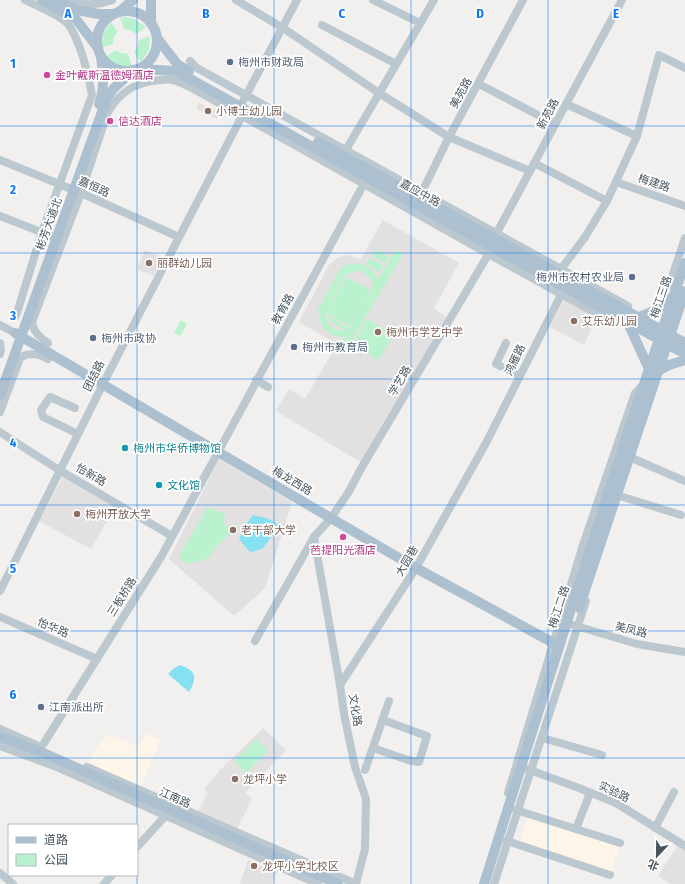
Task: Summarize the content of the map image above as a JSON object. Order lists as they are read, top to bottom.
{
  "streets": {
    "main road": [
      "嘉应中路",
      "彬芳大道北",
      "梅江三路",
      "梅龙西路",
      "梅江二路",
      "江南路"
    ],
    "street": [
      "美苑路",
      "新苑路",
      "梅建路",
      "嘉恒路",
      "教育路",
      "鸿雁路",
      "团结路",
      "学艺路",
      "怡新路",
      "大园巷",
      "三板桥路",
      "怡华路",
      "美凤路",
      "文化路",
      "实验路"
    ]
  },
  "crossings": [
    ["美苑路", "嘉应中路"],
    ["新苑路", "嘉应中路"],
    ["嘉恒路", "彬芳大道北"],
    ["嘉恒路", "团结路"],
    ["嘉应中路", "彬芳大道北"],
    ["嘉应中路", "梅江三路"],
    ["嘉应中路", "教育路"],
    ["嘉应中路", "鸿雁路"],
    ["嘉应中路", "团结路"],
    ["嘉应中路", "梅江二路"],
    ["彬芳大道北", "梅龙西路"],
    ["梅江三路", "梅江二路"],
    ["教育路", "梅龙西路"],
    ["教育路", "三板桥路"],
    ["鸿雁路", "大园巷"],
    ["团结路", "怡新路"],
    ["团结路", "梅龙西路"],
    ["学艺路", "梅龙西路"],
    ["学艺路", "文化路"],
    ["怡新路", "三板桥路"],
    ["梅龙西路", "大园巷"],
    ["梅龙西路", "三板桥路"],
    ["梅龙西路", "梅江二路"],
    ["大园巷", "文化路"],
    ["三板桥路", "怡华路"],
    ["三板桥路", "江南路"],
    ["梅江二路", "美凤路"],
    ["梅江二路", "实验路"]
  ],
  "places": [
    "梅州市财政局",
    "金叶戴斯温德姆酒店",
    "小博士幼儿园",
    "信达酒店",
    "丽群幼儿园",
    "梅州市农村农业局",
    "艾乐幼儿园",
    "梅州市学艺中学",
    "梅州市政协",
    "梅州市教育局",
    "梅州市华侨博物馆",
    "文化馆",
    "梅州开放大学",
    "老干部大学",
    "芭提阳光酒店",
    "江南派出所",
    "龙坪小学",
    "龙坪小学北校区"
  ],
  "legend": ["道路", "公园"],
  "north": "bottom",
  "grid": {
    "columns": [
      "A",
      "B",
      "C",
      "D",
      "E"
    ],
    "rows": [
      "1",
      "2",
      "3",
      "4",
      "5",
      "6"
    ]
  }
}
